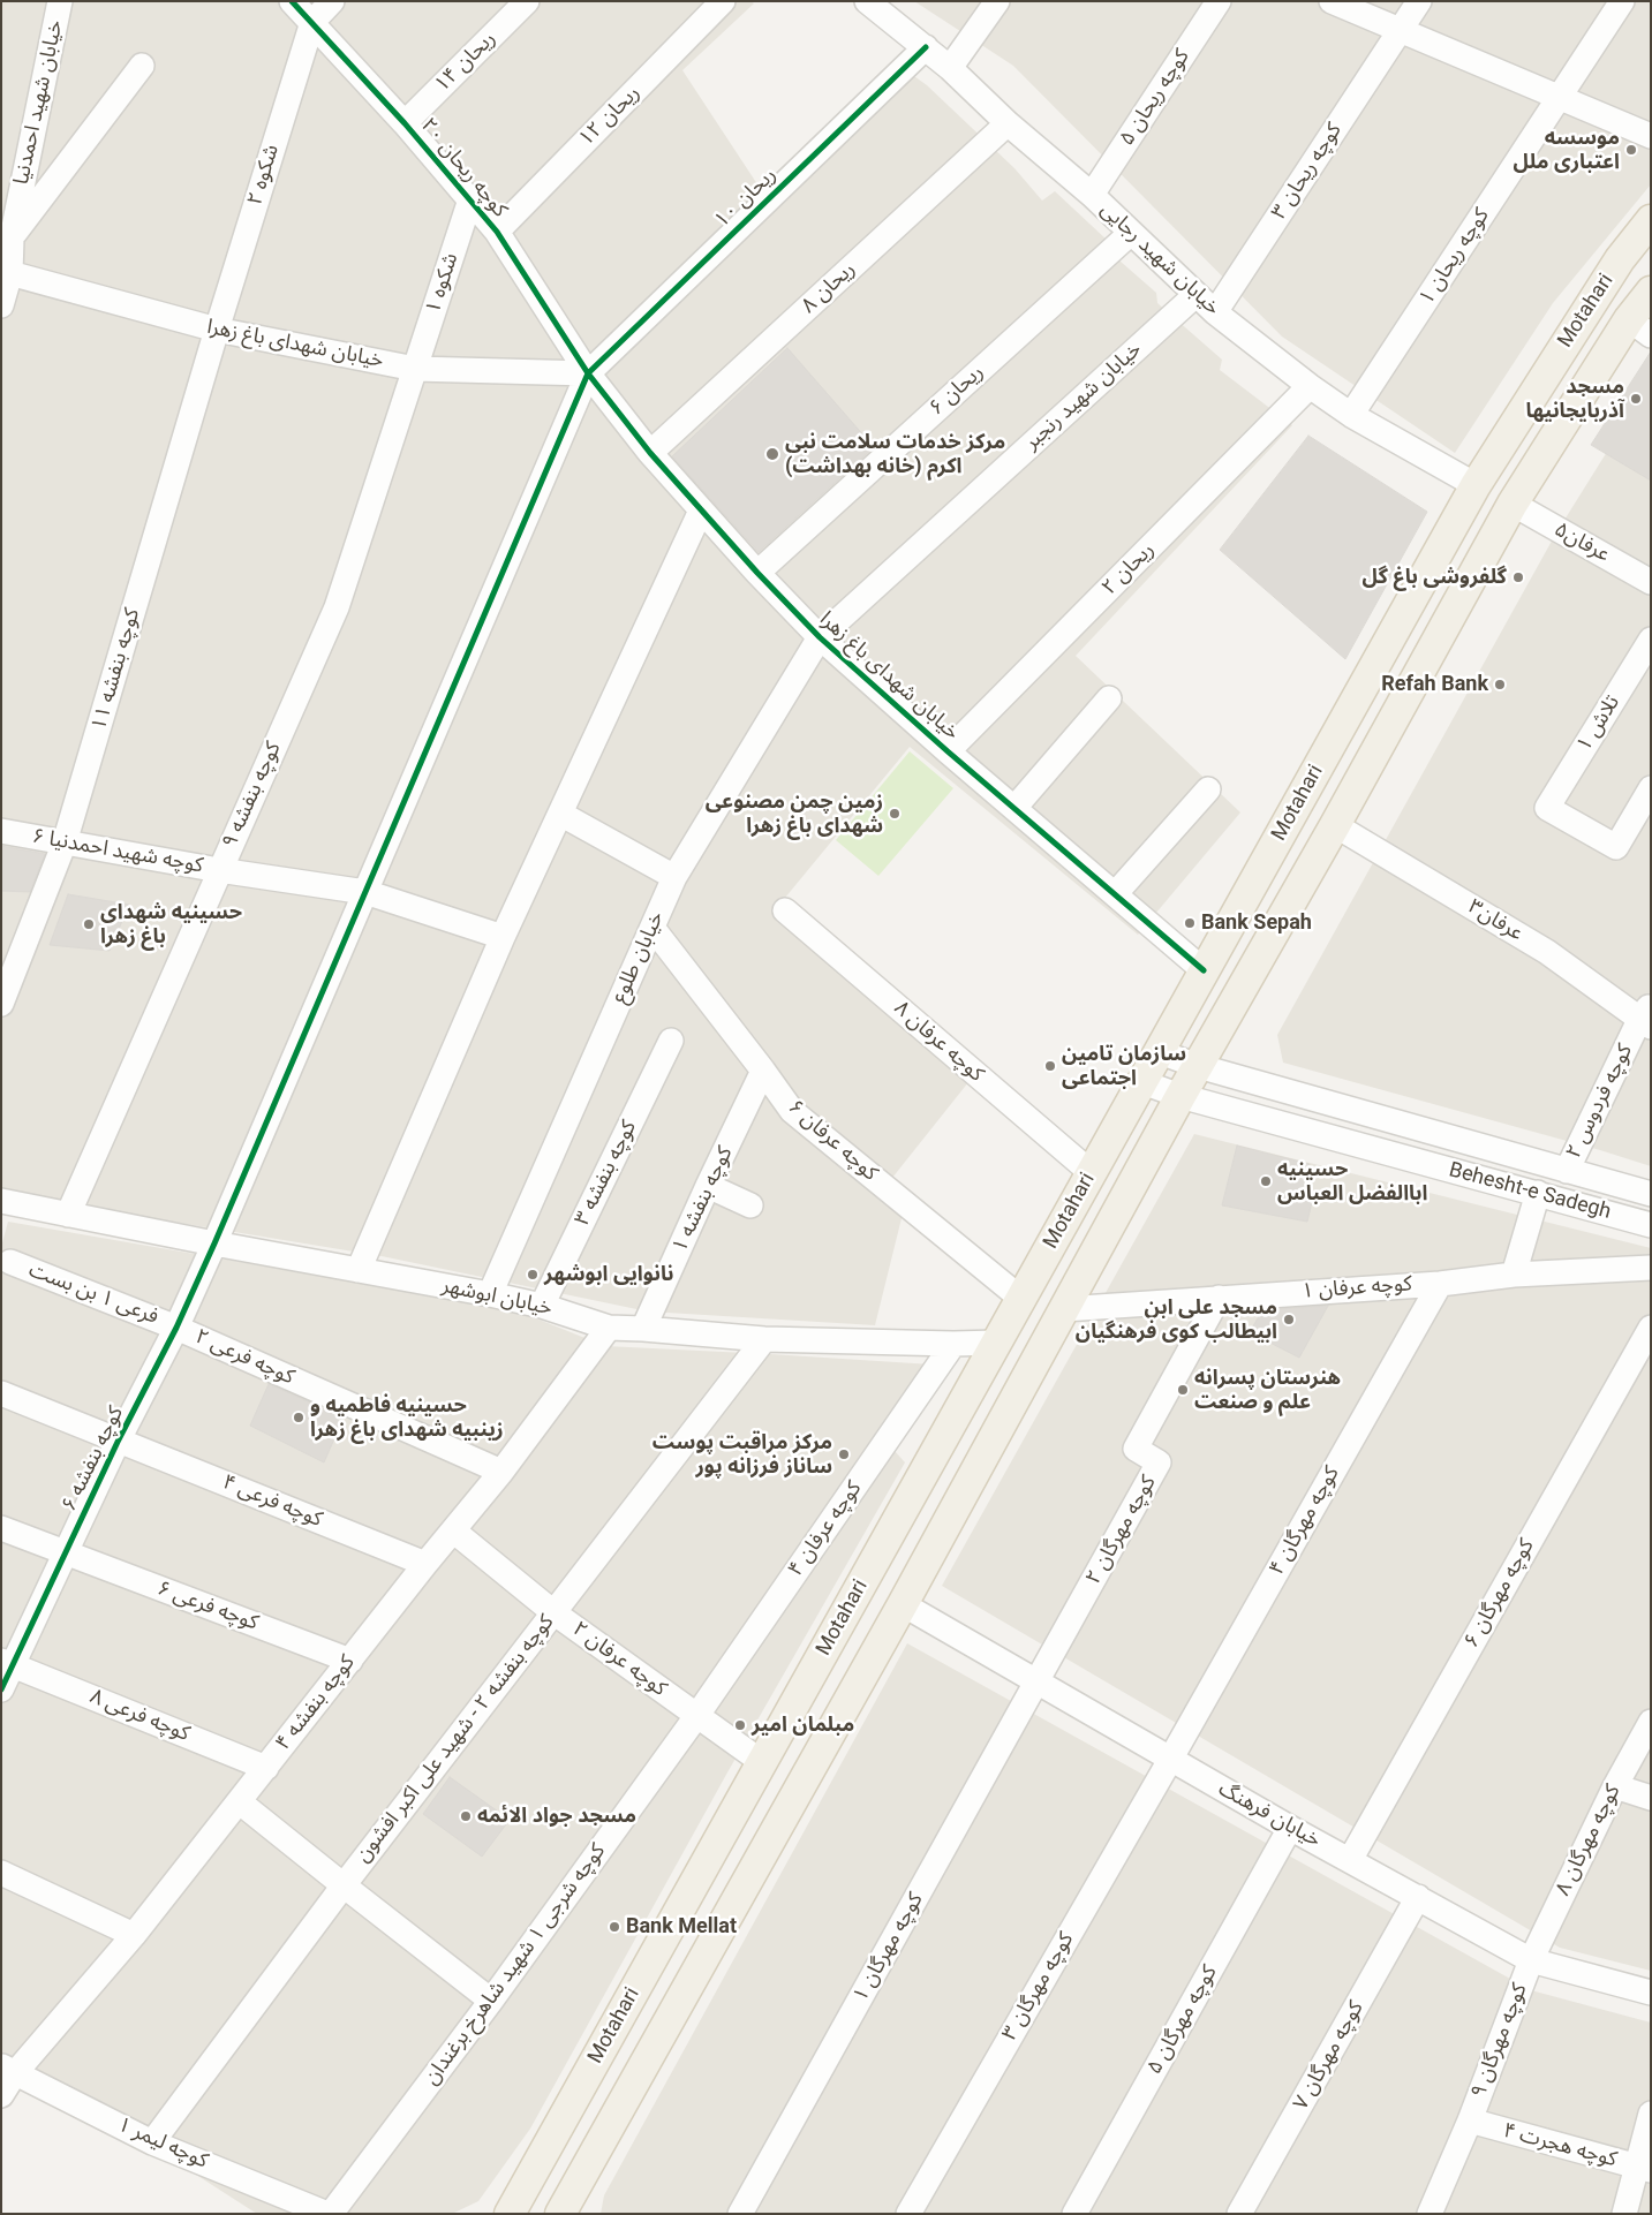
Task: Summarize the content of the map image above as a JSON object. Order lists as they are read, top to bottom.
{
  "streets": {
    "main road": ["Motahari"],
    "street": [
      "ریحان ۱۴",
      "کوچه ریحان ۵",
      "خیابان شهید احمدنیا",
      "ریحان ۱۲",
      "کوچه ریحان ۲۰",
      "کوچه ریحان ۳",
      "شکوه ۲",
      "ریحان ۱۰",
      "کوچه ریحان ۱",
      "خیابان شهید رجایی",
      "شکوه ۱",
      "ریحان ۸",
      "خیابان شهدای باغ زهرا",
      "ریحان ۶",
      "خیابان شهید رنجبر",
      "عرفان۵",
      "ریحان ۲",
      "کوچه بنفشه ۱۱",
      "خیابان شهدای باغ‌ زهرا",
      "تلاش ۱",
      "کوچه بنفشه ۹",
      "کوچه شهید احمدنیا ۶",
      "عرفان۳",
      "خیابان طلوع",
      "کوچه عرفان ۸",
      "کوچه فردوس ۲",
      "کوچه عرفان ۶",
      "کوچه بنفشه ۳",
      "Behesht-e Sadegh",
      "کوچه بنفشه ۱",
      "کوچه عرفان ۱",
      "فرعی ۱ بن بست",
      "خیابان ابوشهر",
      "کوچه فرعی ۲",
      "کوچه بنفشه ۶",
      "کوچه فرعی ۴",
      "کوچه مهرگان ۴",
      "کوچه عرفان ۴",
      "کوچه مهرگان ۲",
      "کوچه مهرگان ۶",
      "کوچه فرعی ۶",
      "کوچه عرفان ۲",
      "کوچه بنفشه ۴",
      "کوچه فرعی ۸",
      "کوچه بنفشه ۲ - شهید علی اکبر افشون",
      "خیابان فرهنگ",
      "کوچه مهرگان ۸",
      "کوچه مهرگان ۱",
      "کوچه شرجی ۱ شهید شاهرخ برغندان",
      "کوچه مهرگان ۳",
      "کوچه مهرگان ۵",
      "کوچه مهرگان ۹",
      "کوچه مهرگان ۷",
      "کوچه لیمر ۱",
      "کوچه هجرت ۴"
    ]
  },
  "crossings": [
    ["ریحان ۱۴", "کوچه ریحان ۲۰"],
    ["کوچه ریحان ۵", "خیابان شهید رجایی"],
    ["خیابان شهید احمدنیا", "خیابان شهدای باغ زهرا"],
    ["ریحان ۱۲", "کوچه ریحان ۲۰"],
    ["کوچه ریحان ۲۰", "شکوه ۲"],
    ["کوچه ریحان ۲۰", "ریحان ۱۰"],
    ["کوچه ریحان ۲۰", "شکوه ۱"],
    ["کوچه ریحان ۲۰", "خیابان شهدای باغ زهرا"],
    ["کوچه ریحان ۲۰", "خیابان شهدای باغ‌ زهرا"],
    ["کوچه ریحان ۲۰", "کوچه بنفشه ۶"],
    ["کوچه ریحان ۳", "خیابان شهید رجایی"],
    ["شکوه ۲", "خیابان شهدای باغ زهرا"],
    ["شکوه ۲", "کوچه بنفشه ۱۱"],
    ["ریحان ۱۰", "خیابان شهید رجایی"],
    ["ریحان ۱۰", "خیابان شهدای باغ زهرا"],
    ["ریحان ۱۰", "خیابان شهدای باغ‌ زهرا"],
    ["ریحان ۱۰", "کوچه بنفشه ۶"],
    ["کوچه ریحان ۱", "خیابان شهید رجایی"],
    ["خیابان شهید رجایی", "ریحان ۸"],
    ["خیابان شهید رجایی", "Motahari"],
    ["خیابان شهید رجایی", "ریحان ۶"],
    ["خیابان شهید رجایی", "خیابان شهید رنجبر"],
    ["خیابان شهید رجایی", "ریحان ۲"],
    ["شکوه ۱", "خیابان شهدای باغ زهرا"],
    ["شکوه ۱", "کوچه بنفشه ۹"],
    ["ریحان ۸", "خیابان شهدای باغ‌ زهرا"],
    ["Motahari", "عرفان۵"],
    ["Motahari", "خیابان شهدای باغ‌ زهرا"],
    ["Motahari", "عرفان۳"],
    ["Motahari", "کوچه عرفان ۸"],
    ["Motahari", "کوچه عرفان ۶"],
    ["Motahari", "Behesht-e Sadegh"],
    ["Motahari", "کوچه عرفان ۱"],
    ["Motahari", "خیابان ابوشهر"],
    ["Motahari", "کوچه عرفان ۲"],
    ["Motahari", "خیابان فرهنگ"],
    ["خیابان شهدای باغ زهرا", "کوچه بنفشه ۱۱"],
    ["خیابان شهدای باغ زهرا", "خیابان شهدای باغ‌ زهرا"],
    ["خیابان شهدای باغ زهرا", "کوچه بنفشه ۹"],
    ["خیابان شهدای باغ زهرا", "کوچه بنفشه ۶"],
    ["ریحان ۶", "خیابان شهدای باغ‌ زهرا"],
    ["خیابان شهید رنجبر", "خیابان شهدای باغ‌ زهرا"],
    ["خیابان شهید رنجبر", "خیابان طلوع"],
    ["ریحان ۲", "خیابان شهدای باغ‌ زهرا"],
    ["کوچه بنفشه ۱۱", "کوچه شهید احمدنیا ۶"],
    ["خیابان شهدای باغ‌ زهرا", "خیابان طلوع"],
    ["خیابان شهدای باغ‌ زهرا", "کوچه بنفشه ۶"],
    ["کوچه بنفشه ۹", "کوچه شهید احمدنیا ۶"],
    ["کوچه بنفشه ۹", "خیابان ابوشهر"],
    ["کوچه شهید احمدنیا ۶", "کوچه بنفشه ۶"],
    ["عرفان۳", "کوچه فردوس ۲"],
    ["خیابان طلوع", "کوچه عرفان ۶"],
    ["خیابان طلوع", "خیابان ابوشهر"],
    ["کوچه فردوس ۲", "Behesht-e Sadegh"],
    ["کوچه عرفان ۶", "کوچه بنفشه ۱"],
    ["کوچه بنفشه ۳", "خیابان ابوشهر"],
    ["کوچه بنفشه ۱", "خیابان ابوشهر"],
    ["کوچه عرفان ۱", "کوچه مهرگان ۴"],
    ["کوچه عرفان ۱", "کوچه مهرگان ۲"],
    ["فرعی ۱ بن بست", "کوچه فرعی ۲"],
    ["فرعی ۱ بن بست", "کوچه بنفشه ۶"],
    ["خیابان ابوشهر", "کوچه بنفشه ۶"],
    ["خیابان ابوشهر", "کوچه عرفان ۴"],
    ["خیابان ابوشهر", "کوچه بنفشه ۴"],
    ["خیابان ابوشهر", "کوچه بنفشه ۲ - شهید علی اکبر افشون"],
    ["کوچه فرعی ۲", "کوچه بنفشه ۶"],
    ["کوچه فرعی ۲", "کوچه بنفشه ۴"],
    ["کوچه بنفشه ۶", "کوچه فرعی ۴"],
    ["کوچه بنفشه ۶", "کوچه فرعی ۶"],
    ["کوچه بنفشه ۶", "کوچه فرعی ۸"],
    ["کوچه فرعی ۴", "کوچه بنفشه ۴"],
    ["کوچه مهرگان ۴", "خیابان فرهنگ"],
    ["کوچه مهرگان ۴", "کوچه مهرگان ۳"],
    ["کوچه عرفان ۴", "کوچه عرفان ۲"],
    ["کوچه عرفان ۴", "کوچه شرجی ۱ شهید شاهرخ برغندان"],
    ["کوچه مهرگان ۲", "خیابان فرهنگ"],
    ["کوچه مهرگان ۲", "کوچه مهرگان ۱"],
    ["کوچه مهرگان ۶", "خیابان فرهنگ"],
    ["کوچه فرعی ۶", "کوچه بنفشه ۴"],
    ["کوچه عرفان ۲", "کوچه بنفشه ۴"],
    ["کوچه عرفان ۲", "کوچه بنفشه ۲ - شهید علی اکبر افشون"],
    ["کوچه عرفان ۲", "کوچه شرجی ۱ شهید شاهرخ برغندان"],
    ["کوچه بنفشه ۴", "کوچه فرعی ۸"],
    ["کوچه بنفشه ۴", "کوچه لیمر ۱"],
    ["کوچه بنفشه ۲ - شهید علی اکبر افشون", "کوچه لیمر ۱"],
    ["خیابان فرهنگ", "کوچه مهرگان ۸"],
    ["خیابان فرهنگ", "کوچه مهرگان ۱"],
    ["خیابان فرهنگ", "کوچه مهرگان ۳"],
    ["خیابان فرهنگ", "کوچه مهرگان ۵"],
    ["خیابان فرهنگ", "کوچه مهرگان ۹"],
    ["خیابان فرهنگ", "کوچه مهرگان ۷"],
    ["کوچه مهرگان ۸", "کوچه مهرگان ۹"],
    ["کوچه شرجی ۱ شهید شاهرخ برغندان", "کوچه لیمر ۱"],
    ["کوچه مهرگان ۹", "کوچه هجرت ۴"]
  ],
  "places": [
    "موسسه اعتباری ملل",
    "مسجد آذربایجانیها",
    "مرکز خدمات سلامت نبی اکرم (خانه بهداشت)",
    "گلفروشی باغ گل",
    "Refah Bank",
    "زمین چمن مصنوعی شهدای باغ زهرا",
    "Bank Sepah",
    "حسینیه شهدای باغ زهرا",
    "سازمان تامین اجتماعی",
    "حسینیه اباالفضل العباس",
    "نانوایی ابوشهر",
    "مسجد علی ابن ابیطالب کوی فرهنگیان",
    "هنرستان پسرانه علم و صنعت",
    "حسینیه فاطمیه و زینبیه شهدای باغ زهرا",
    "مرکز مراقبت پوست ساناز فرزانه پور",
    "مبلمان امیر",
    "مسجد جواد الائمه",
    "Bank Mellat"
  ]
}
